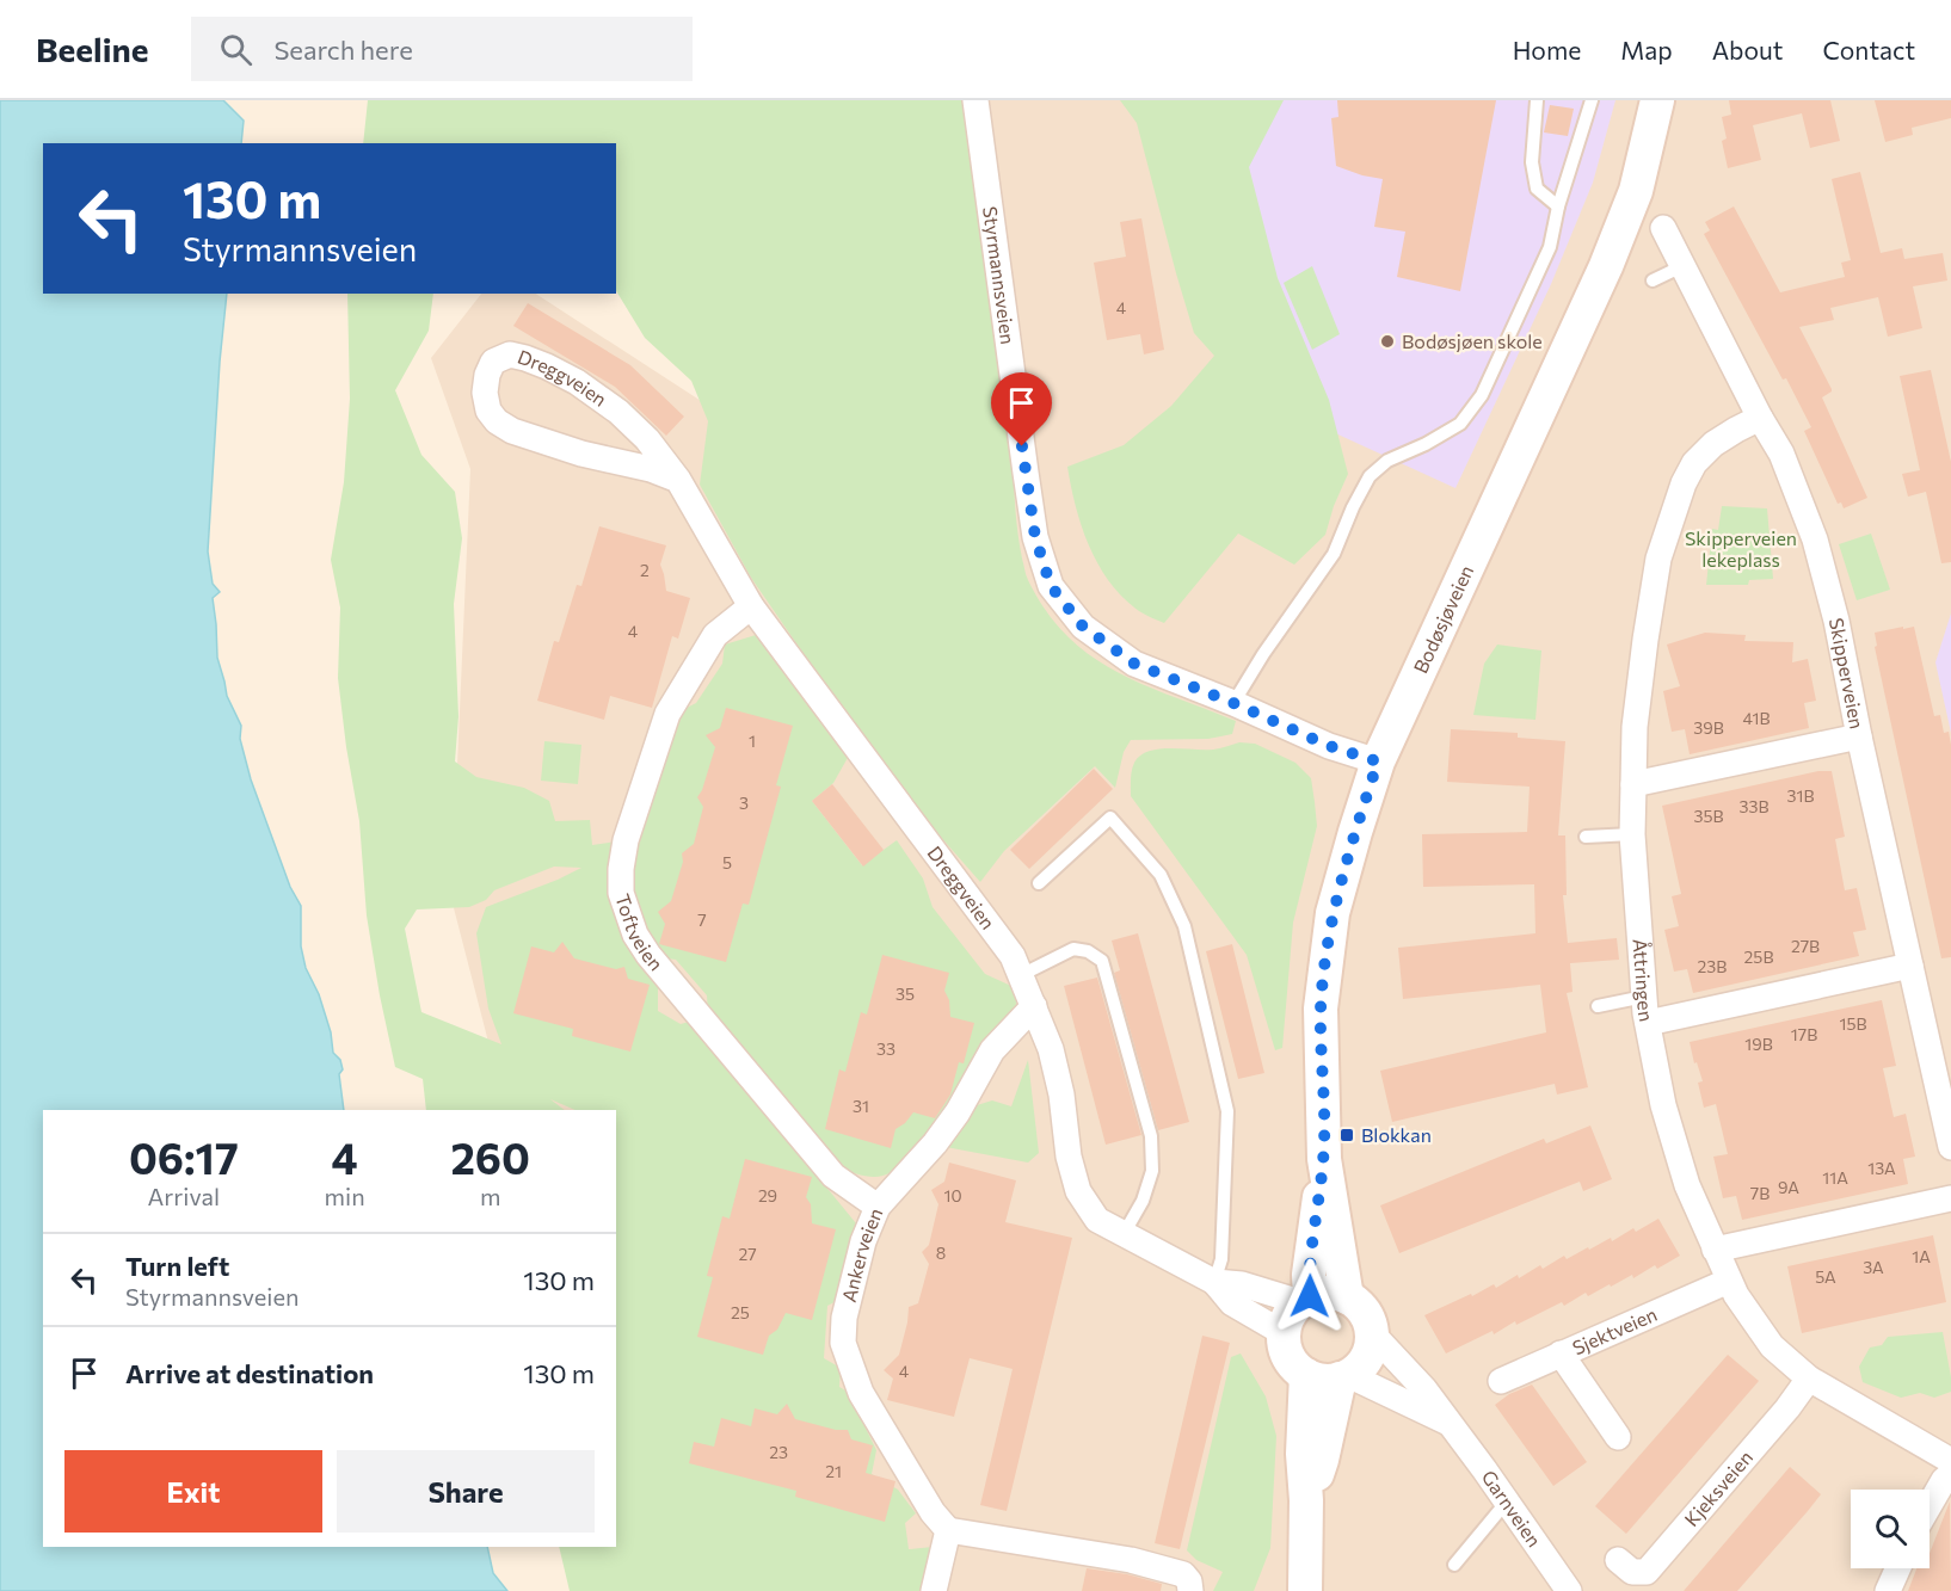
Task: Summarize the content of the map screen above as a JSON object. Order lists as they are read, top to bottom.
{
  "streets": {
    "street": [
      "Styrmannsveien",
      "Dreggveien",
      "Bodøsjøveien",
      "Skipperveien",
      "Toftveien",
      "Åttringen",
      "Ankerveien",
      "Sjektveien",
      "Kjeksveien",
      "Garnveien"
    ]
  },
  "crossings": [
    ["Styrmannsveien", "Bodøsjøveien"],
    ["Dreggveien", "Bodøsjøveien"],
    ["Dreggveien", "Toftveien"],
    ["Dreggveien", "Ankerveien"],
    ["Dreggveien", "Garnveien"],
    ["Bodøsjøveien", "Garnveien"],
    ["Skipperveien", "Åttringen"],
    ["Toftveien", "Ankerveien"],
    ["Åttringen", "Sjektveien"],
    ["Åttringen", "Kjeksveien"]
  ],
  "parks": ["Skipperveien lekeplass"],
  "places": {
    "other": ["Bodøsjøen skole"],
    "transit": ["Blokkan"]
  },
  "house_numbers": [
    "4",
    "2",
    "4",
    "41B",
    "39B",
    "1",
    "31B",
    "3",
    "33B",
    "35B",
    "5",
    "7",
    "27B",
    "25B",
    "23B",
    "35",
    "15B",
    "17B",
    "19B",
    "33",
    "31",
    "13A",
    "11A",
    "9A",
    "7B",
    "29",
    "10",
    "8",
    "27",
    "1A",
    "3A",
    "5A",
    "25",
    "4",
    "23",
    "21"
  ],
  "page": {
    "header": "Beeline",
    "search": "Search here",
    "nav": [
      "Home",
      "Map",
      "About",
      "Contact"
    ],
    "turn": ["130 m", "Styrmannsveien"],
    "eta": [
      "06:17",
      "Arrival",
      "4",
      "min",
      "260",
      "m"
    ],
    "list": [
      {
        "name": "Turn left",
        "note": "Styrmannsveien",
        "value": "130 m"
      },
      {
        "name": "Arrive at destination",
        "value": "130 m"
      }
    ],
    "buttons": ["Exit", "Share"]
  }
}
